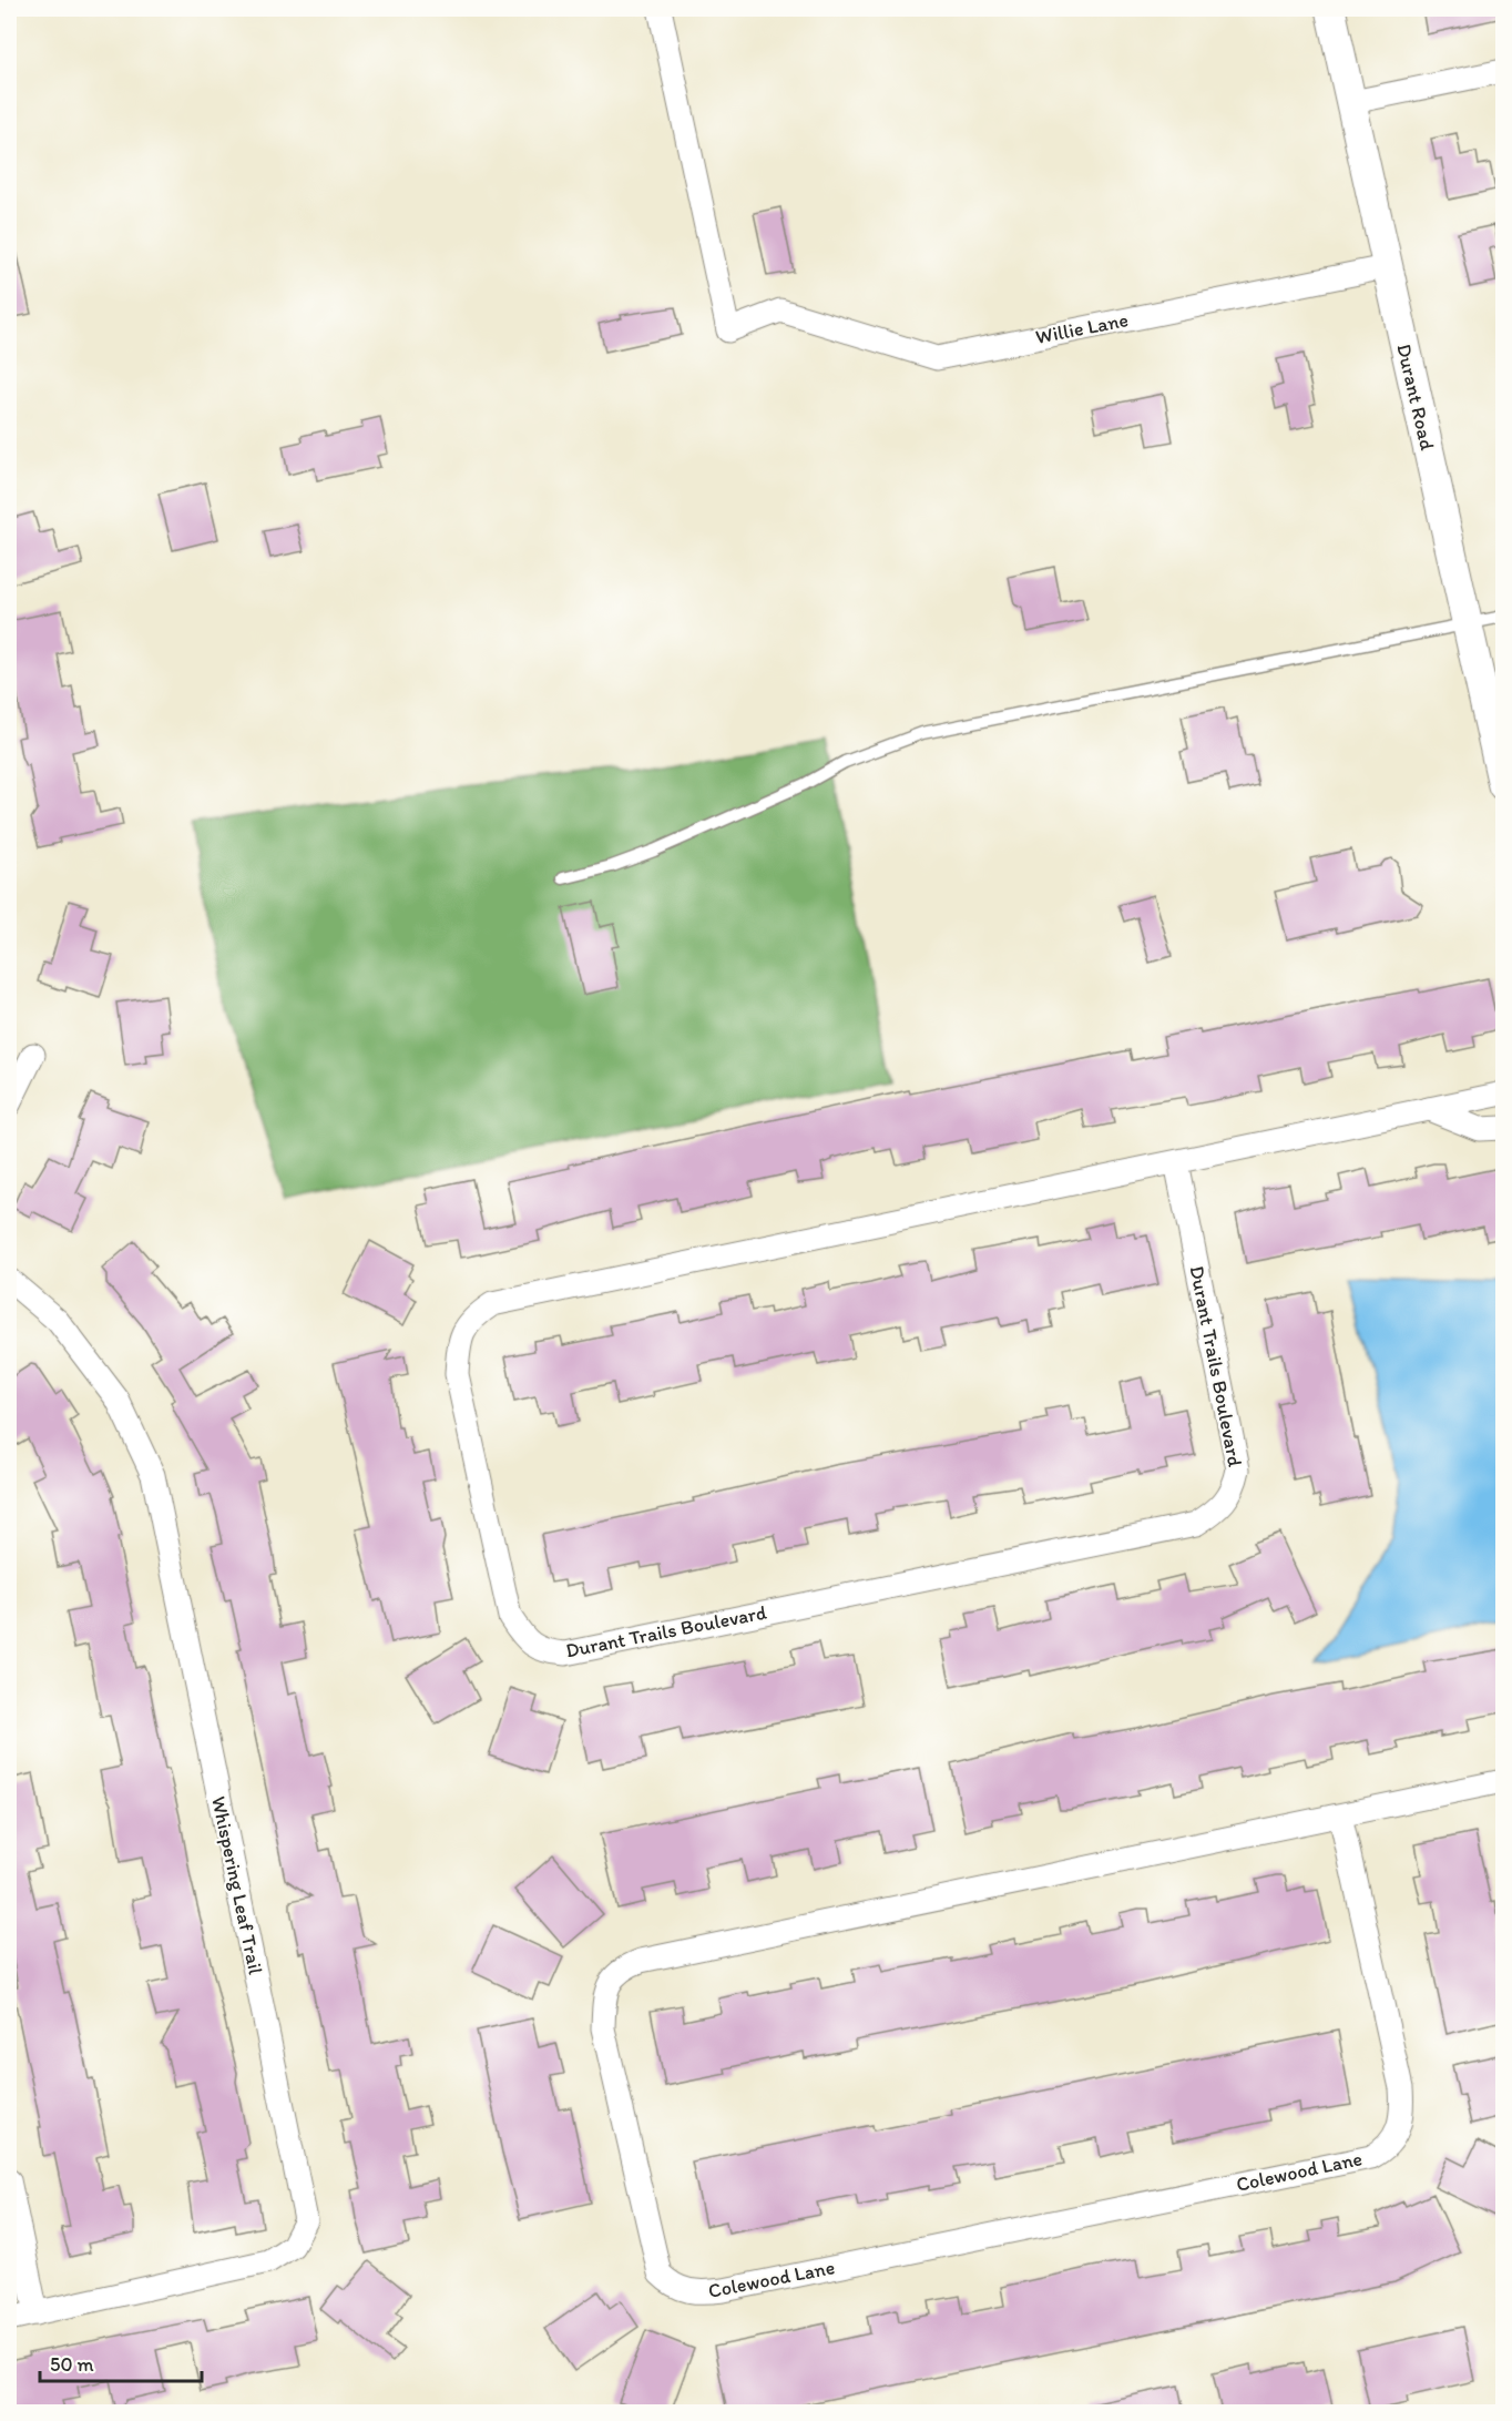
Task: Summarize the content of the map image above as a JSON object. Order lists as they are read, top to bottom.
{
  "streets": {
    "street": [
      "Willie Lane",
      "Durant Road",
      "Durant Trails Boulevard",
      "Whispering Leaf Trail",
      "Colewood Lane"
    ]
  },
  "crossings": [
    ["Willie Lane", "Durant Road"]
  ],
  "scale_bar": "50 m"
}
